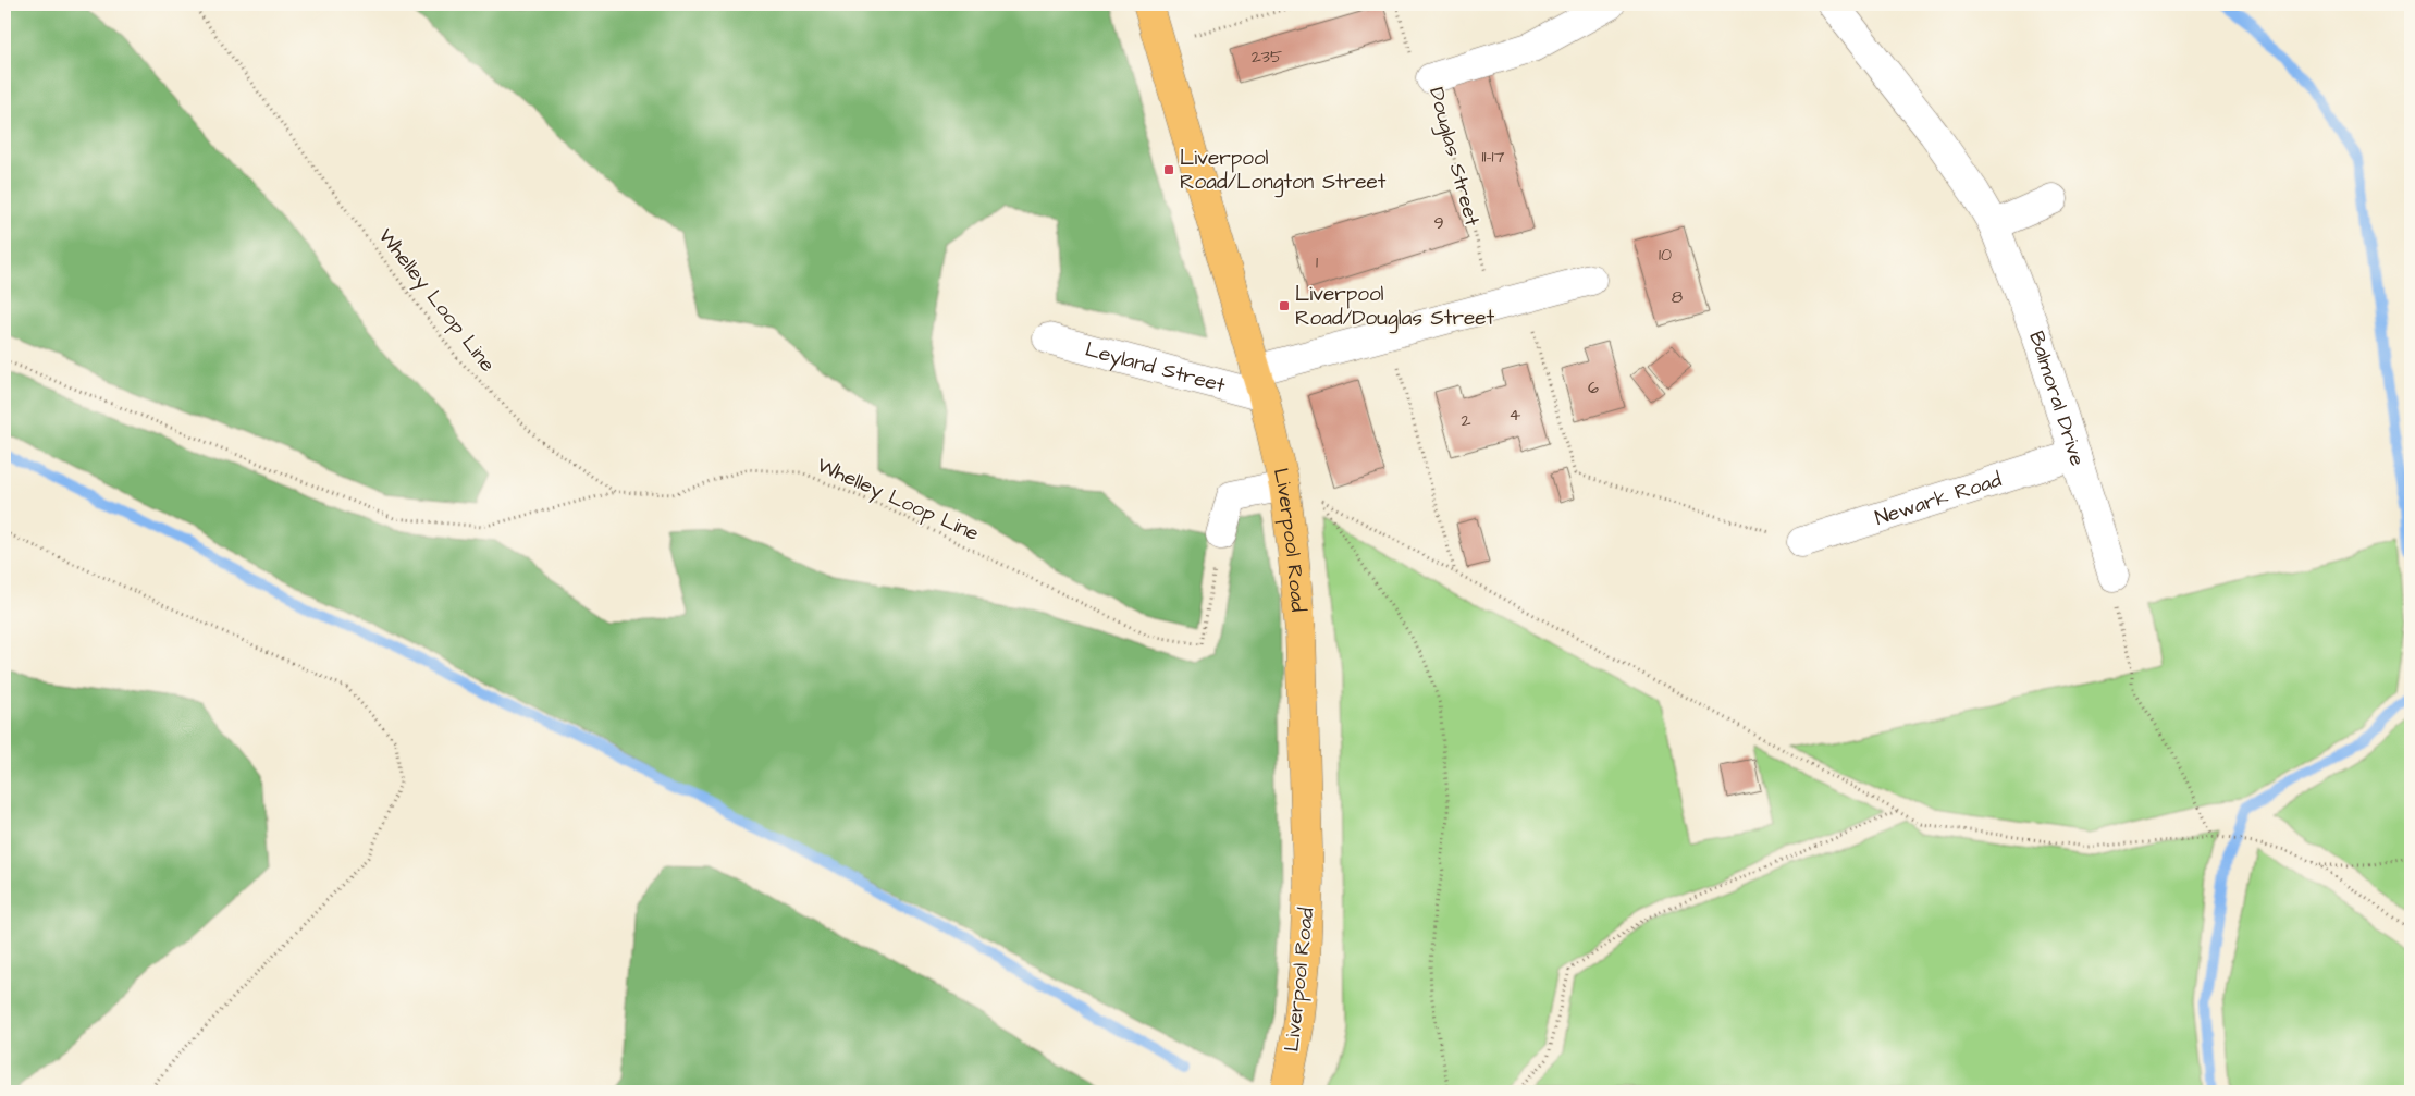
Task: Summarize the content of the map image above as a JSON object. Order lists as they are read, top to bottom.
{
  "streets": {
    "main road": ["Liverpool Road"],
    "street": [
      "Douglas Street",
      "Leyland Street",
      "Balmoral Drive",
      "Newark Road"
    ],
    "path": ["Whelley Loop Line"]
  },
  "crossings": [
    ["Douglas Street", "Newark Road"],
    ["Leyland Street", "Liverpool Road"],
    ["Balmoral Drive", "Newark Road"]
  ],
  "places": {
    "transit": ["Liverpool Road/Longton Street", "Liverpool Road/Douglas Street"]
  },
  "house_numbers": [
    "235",
    "11-17",
    "9",
    "10",
    "1",
    "8",
    "6",
    "4",
    "2"
  ]
}
